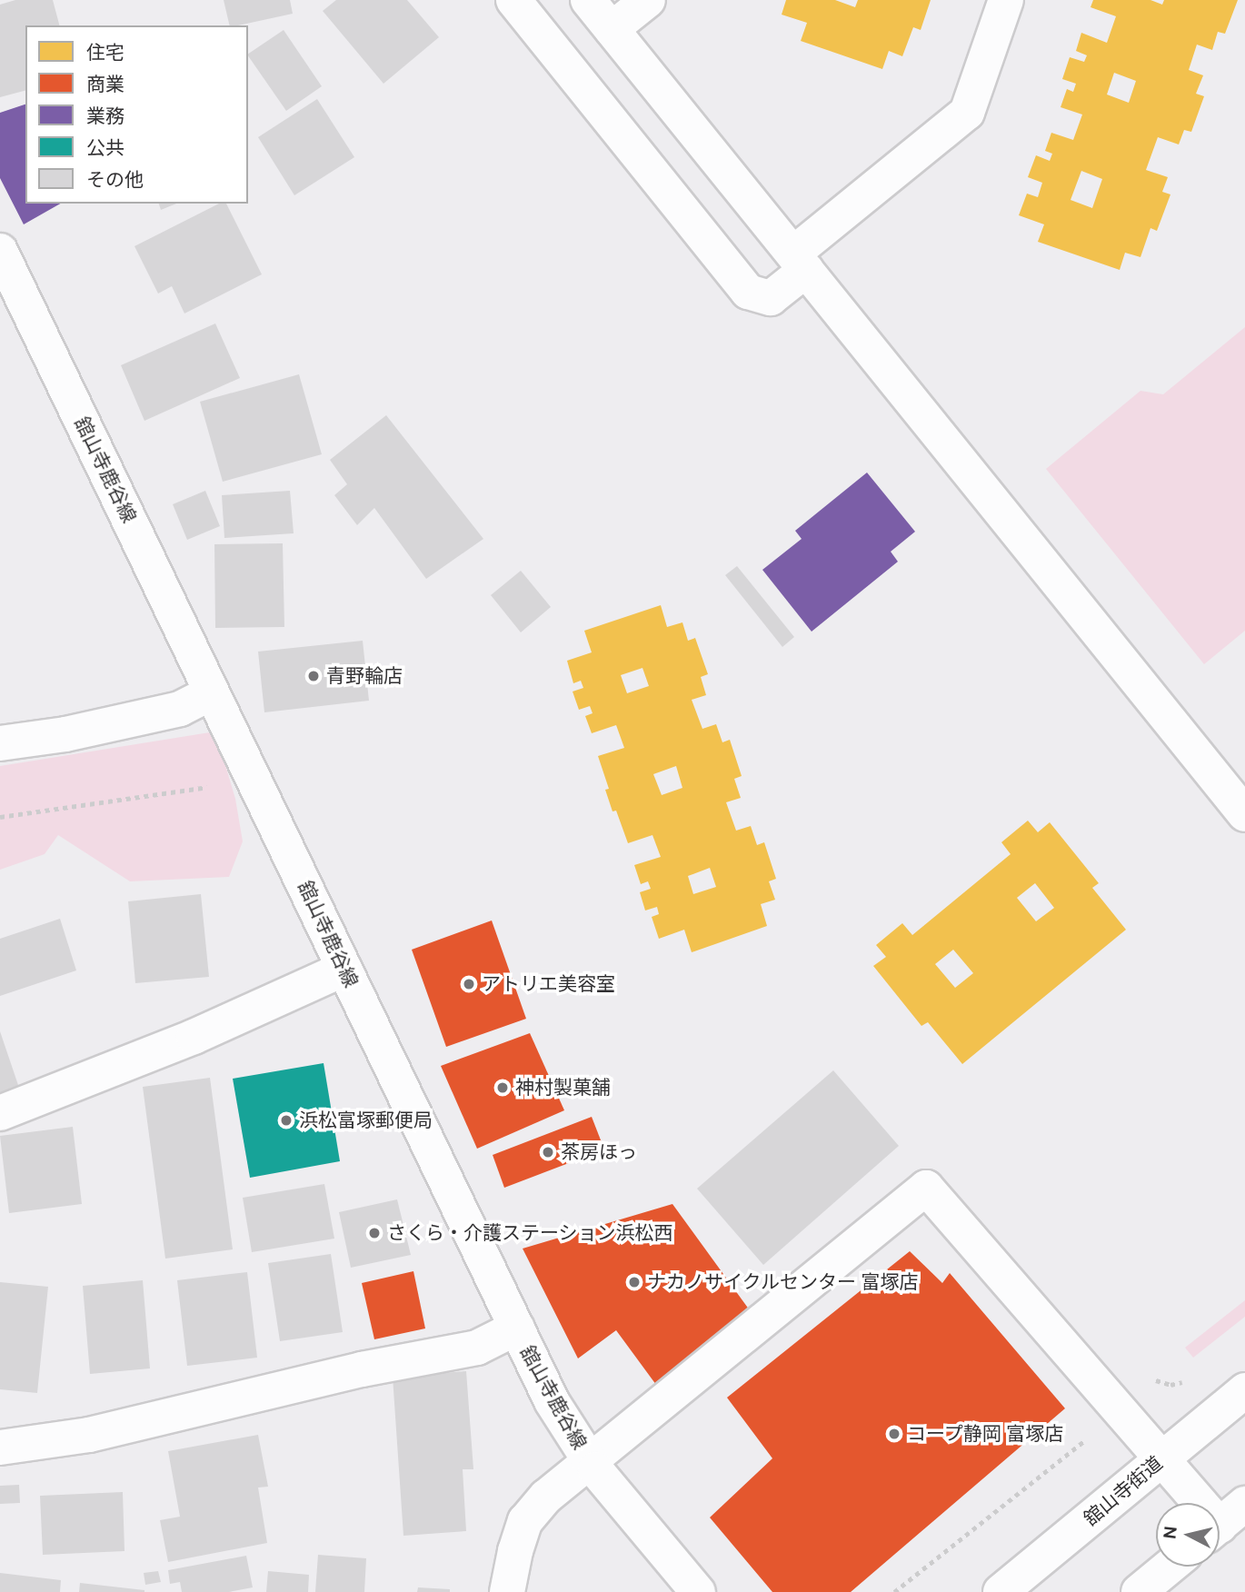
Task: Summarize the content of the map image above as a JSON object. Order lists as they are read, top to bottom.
{
  "streets": {
    "street": ["舘山寺鹿谷線", "舘山寺街道"]
  },
  "places": [
    "青野輪店",
    "アトリエ美容室",
    "神村製菓舗",
    "浜松富塚郵便局",
    "茶房ほっ",
    "さくら・介護ステーション浜松西",
    "ナカノサイクルセンター 富塚店",
    "コープ静岡 富塚店"
  ],
  "legend": [
    "住宅",
    "商業",
    "業務",
    "公共",
    "その他"
  ],
  "north": "left"
}
